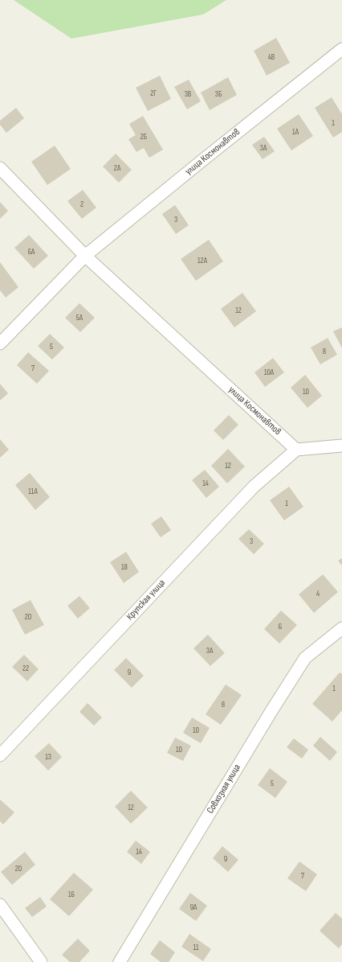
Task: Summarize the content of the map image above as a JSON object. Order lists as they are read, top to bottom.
{
  "streets": {
    "street": ["улица Космонавтов", "Крупская улица", "Совхозная улица"]
  },
  "crossings": [
    ["улица Космонавтов", "Крупская улица"]
  ],
  "house_numbers": [
    "4В",
    "2Г",
    "3В",
    "3Б",
    "1",
    "1А",
    "2Б",
    "3А",
    "2А",
    "2",
    "3",
    "6А",
    "12А",
    "12",
    "5А",
    "5",
    "8",
    "7",
    "10А",
    "10",
    "12",
    "14",
    "11А",
    "1",
    "3",
    "18",
    "4",
    "20",
    "6",
    "3А",
    "22",
    "9",
    "1",
    "8",
    "10",
    "10",
    "13",
    "5",
    "12",
    "14",
    "9",
    "20",
    "7",
    "16",
    "9А",
    "11"
  ]
}
